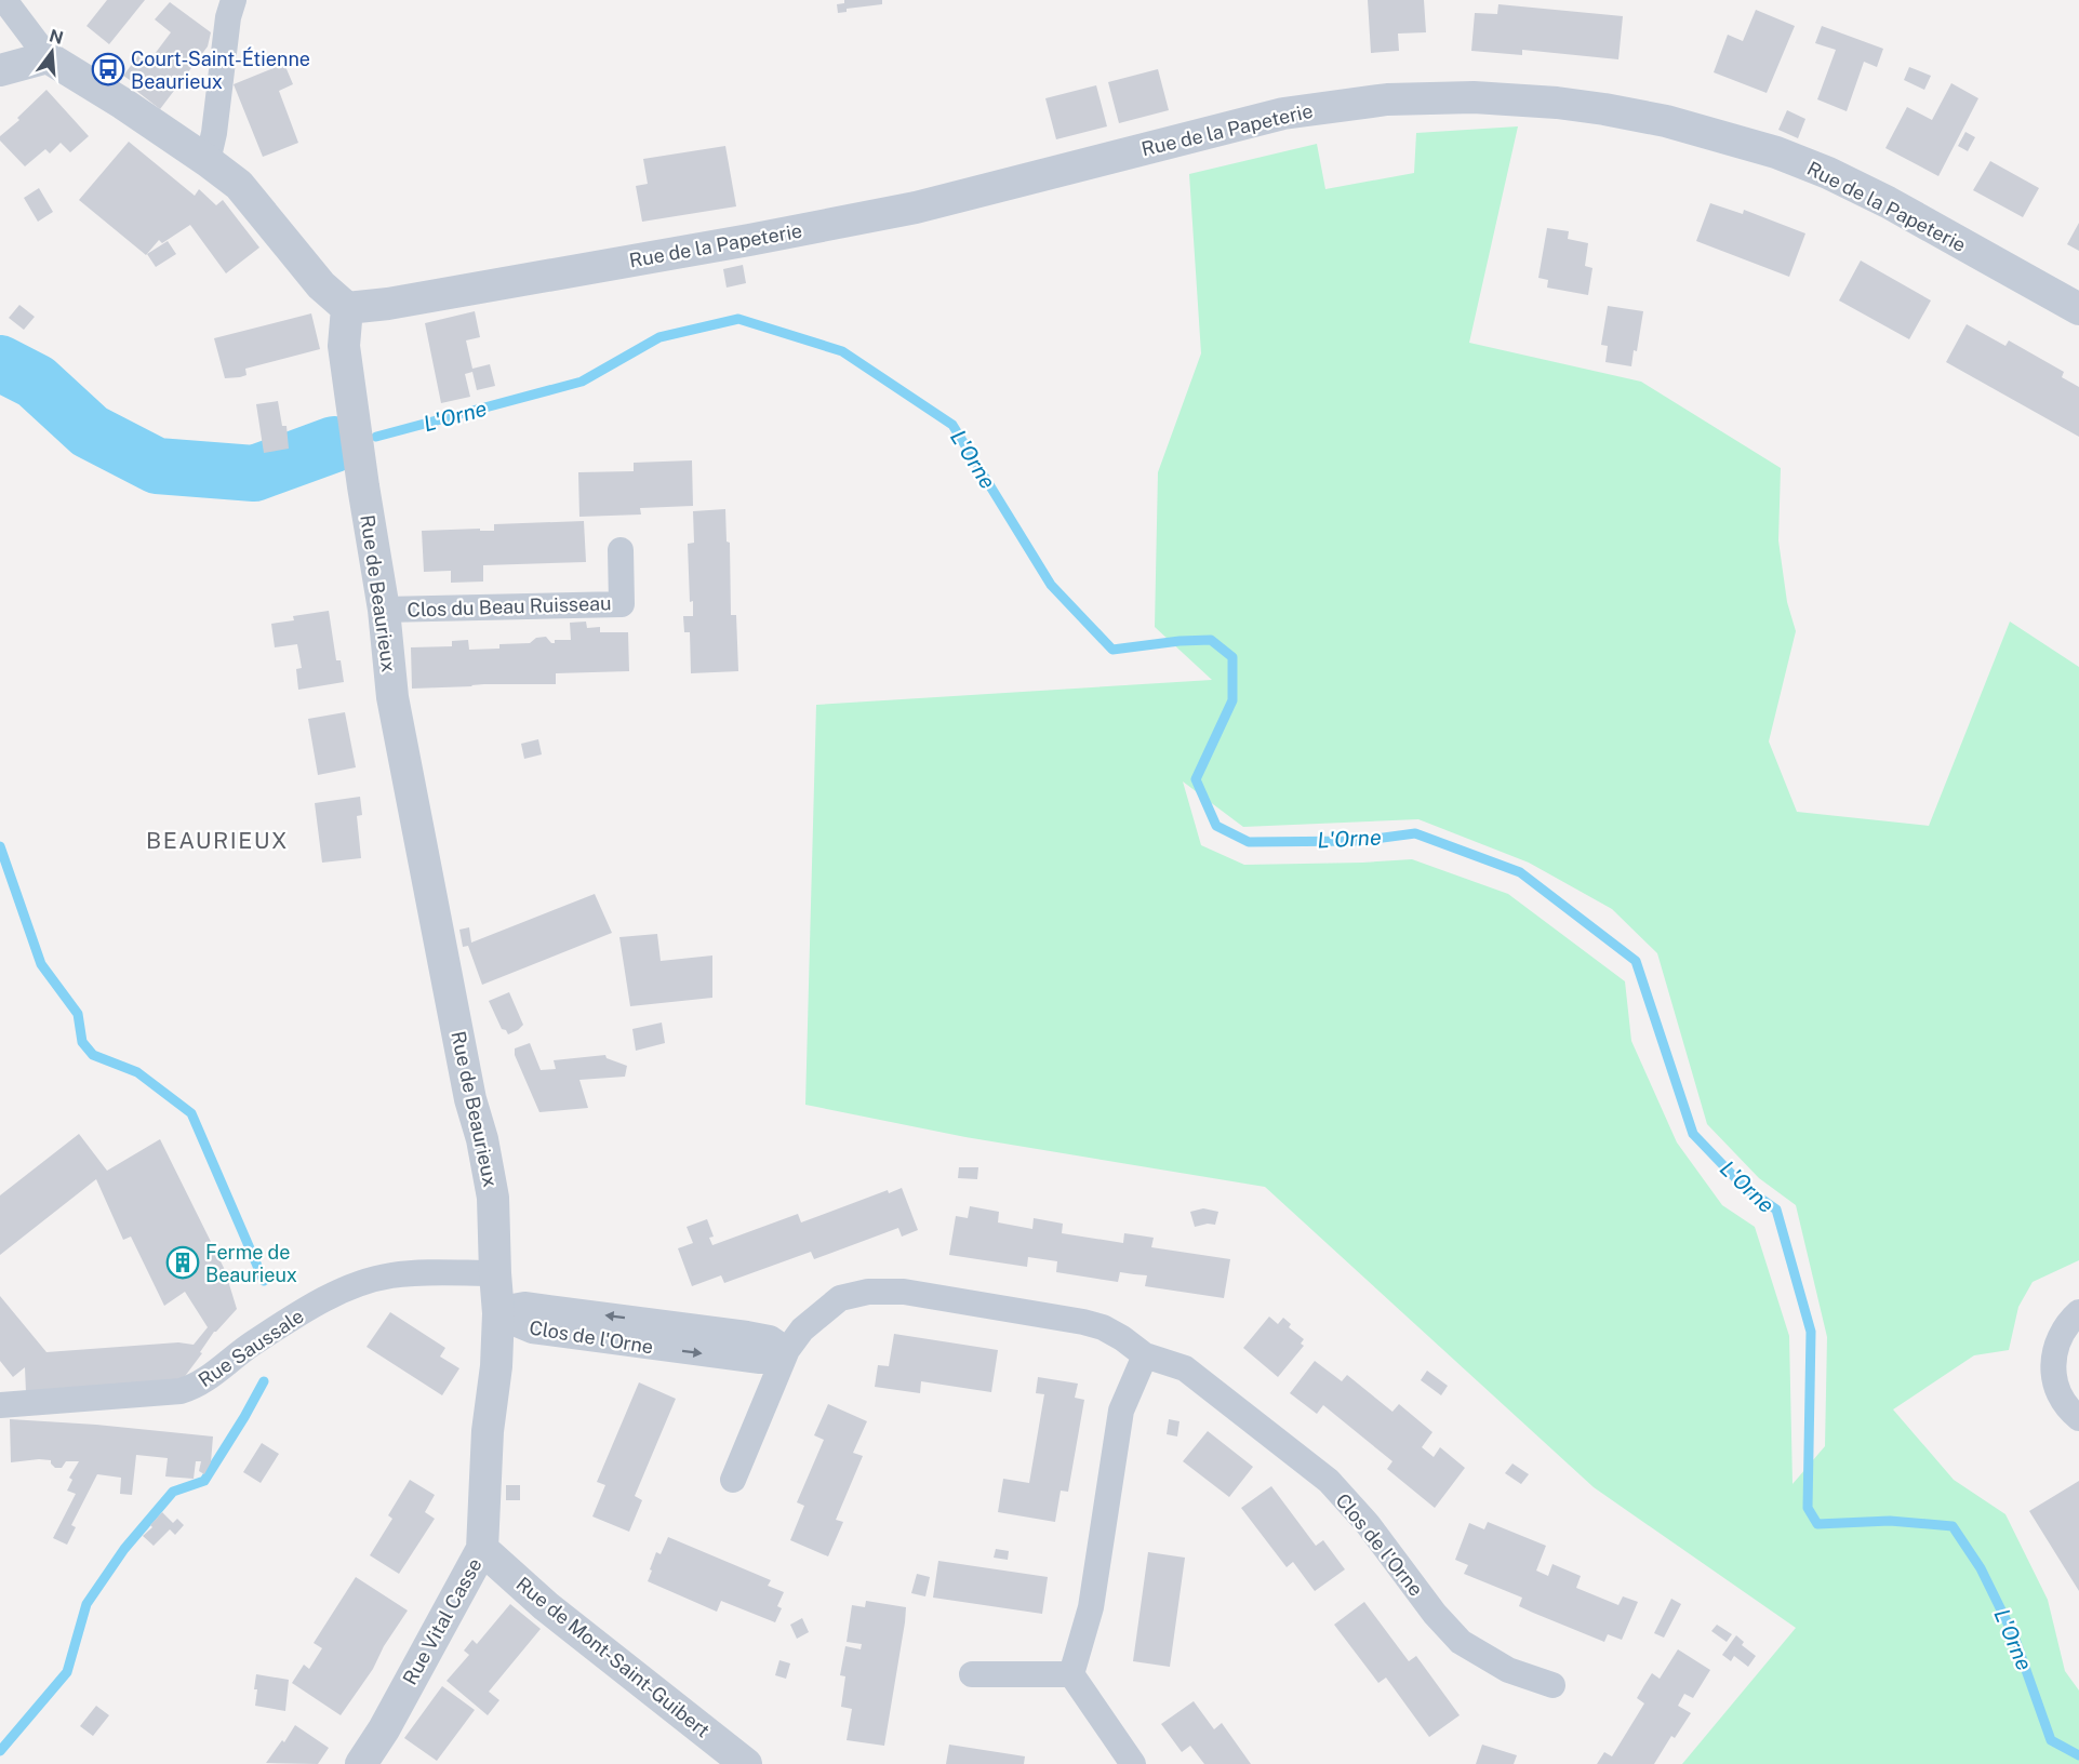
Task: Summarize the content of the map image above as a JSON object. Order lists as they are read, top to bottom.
{
  "streets": {
    "street": [
      "Rue de la Papeterie",
      "Rue de Beaurieux",
      "Clos du Beau Ruisseau",
      "Clos de l'Orne",
      "Rue Saussale",
      "Rue Vital Casse",
      "Rue de Mont-Saint-Guibert"
    ]
  },
  "crossings": [
    ["Rue de la Papeterie", "Rue de Beaurieux"],
    ["Rue de Beaurieux", "Clos du Beau Ruisseau"],
    ["Rue de Beaurieux", "Clos de l'Orne"],
    ["Rue de Beaurieux", "Rue Saussale"],
    ["Rue de Beaurieux", "Rue Vital Casse"],
    ["Clos de l'Orne", "Rue Vital Casse"],
    ["Rue Vital Casse", "Rue de Mont-Saint-Guibert"]
  ],
  "districts": ["BEAURIEUX"],
  "water": ["L'Orne"],
  "places": {
    "bus stop": ["Court-Saint-Étienne Beaurieux"],
    "building": ["Ferme de Beaurieux"]
  },
  "north": "top"
}
